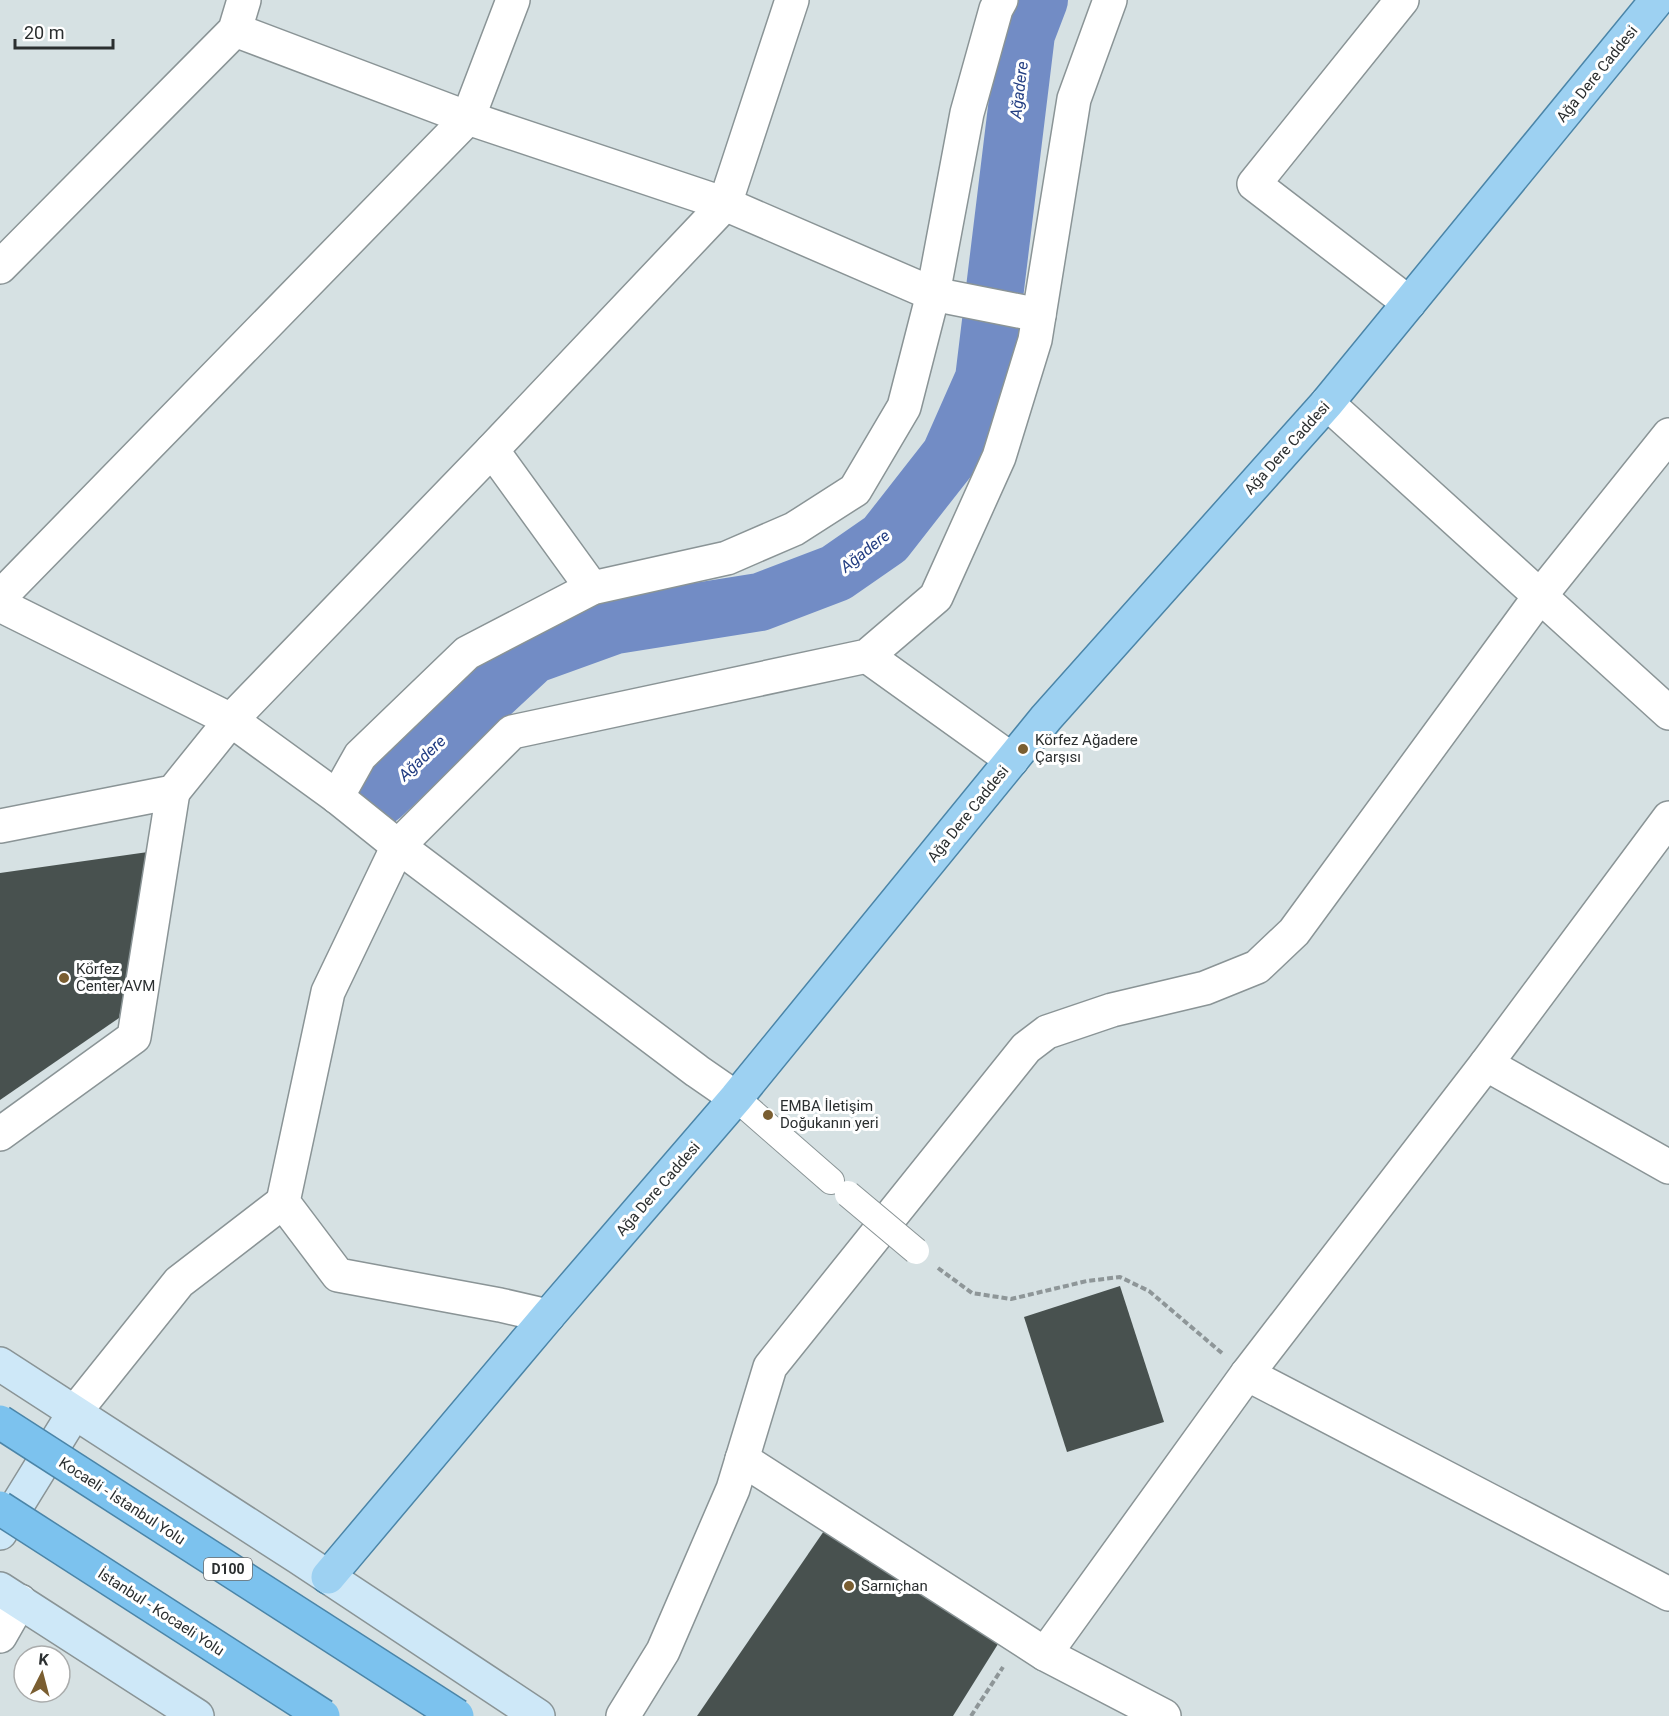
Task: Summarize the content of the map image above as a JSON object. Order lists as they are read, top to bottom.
{
  "streets": {
    "highway": ["Kocaeli - İstanbul Yolu", "D100", "İstanbul - Kocaeli Yolu"],
    "main road": ["Ağa Dere Caddesi"]
  },
  "water": ["Ağadere"],
  "places": [
    "Körfez Ağadere Çarşısı",
    "Körfez Center AVM",
    "EMBA İletişim Doğukanın yeri",
    "Sarnıçhan"
  ],
  "scale_bar": "20 m",
  "north": "top"
}
